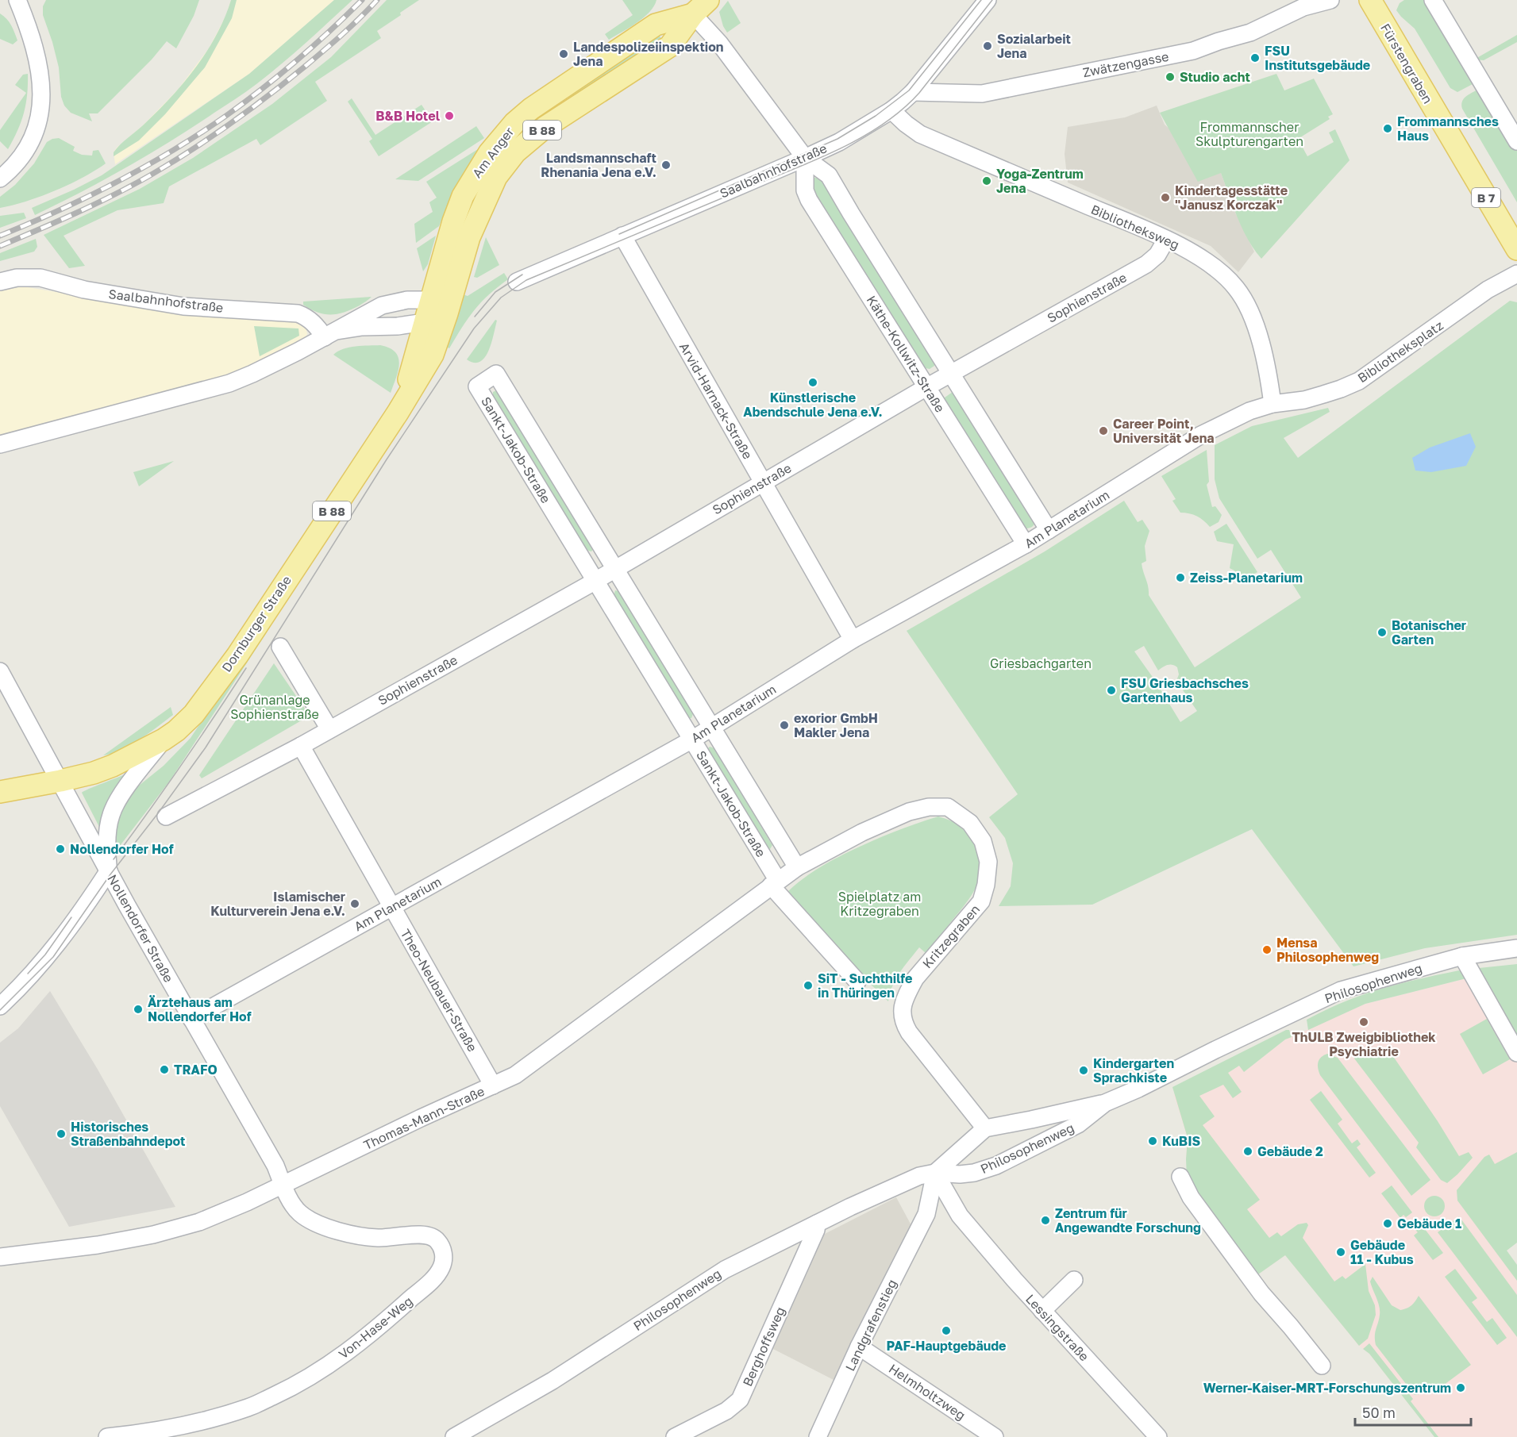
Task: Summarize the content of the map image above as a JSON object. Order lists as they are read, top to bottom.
{
  "streets": {
    "main road": [
      "Fürstengraben",
      "B 88",
      "Am Anger",
      "B 7",
      "Dornburger Straße"
    ],
    "street": [
      "Zwätzengasse",
      "Saalbahnhofstraße",
      "Bibliotheksweg",
      "Sophienstraße",
      "Bibliotheksplatz",
      "Käthe-Kollwitz-Straße",
      "Arvid-Harnack-Straße",
      "Sankt-Jakob-Straße",
      "Am Planetarium",
      "Nollendorfer Straße",
      "Kritzegraben",
      "Philosophenweg",
      "Theo-Neubauer-Straße",
      "Thomas-Mann-Straße",
      "Landgrafenstieg",
      "Von-Hase-Weg",
      "Lessingstraße",
      "Berghoffsweg",
      "Helmholtzweg"
    ]
  },
  "crossings": [
    ["Zwätzengasse", "Saalbahnhofstraße"],
    ["B 88", "Dornburger Straße"],
    ["B 88", "Nollendorfer Straße"],
    ["Am Anger", "Dornburger Straße"],
    ["Saalbahnhofstraße", "Bibliotheksweg"],
    ["Saalbahnhofstraße", "Käthe-Kollwitz-Straße"],
    ["Saalbahnhofstraße", "Arvid-Harnack-Straße"],
    ["Bibliotheksweg", "Sophienstraße"],
    ["Bibliotheksweg", "Bibliotheksplatz"],
    ["Bibliotheksweg", "Am Planetarium"],
    ["Sophienstraße", "Käthe-Kollwitz-Straße"],
    ["Sophienstraße", "Arvid-Harnack-Straße"],
    ["Sophienstraße", "Sankt-Jakob-Straße"],
    ["Sophienstraße", "Theo-Neubauer-Straße"],
    ["Bibliotheksplatz", "Am Planetarium"],
    ["Käthe-Kollwitz-Straße", "Am Planetarium"],
    ["Arvid-Harnack-Straße", "Am Planetarium"],
    ["Sankt-Jakob-Straße", "Am Planetarium"],
    ["Sankt-Jakob-Straße", "Kritzegraben"],
    ["Sankt-Jakob-Straße", "Thomas-Mann-Straße"],
    ["Am Planetarium", "Nollendorfer Straße"],
    ["Am Planetarium", "Theo-Neubauer-Straße"],
    ["Dornburger Straße", "Nollendorfer Straße"],
    ["Nollendorfer Straße", "Thomas-Mann-Straße"],
    ["Nollendorfer Straße", "Von-Hase-Weg"],
    ["Kritzegraben", "Thomas-Mann-Straße"],
    ["Philosophenweg", "Landgrafenstieg"],
    ["Philosophenweg", "Lessingstraße"],
    ["Philosophenweg", "Berghoffsweg"],
    ["Theo-Neubauer-Straße", "Thomas-Mann-Straße"],
    ["Thomas-Mann-Straße", "Von-Hase-Weg"],
    ["Landgrafenstieg", "Lessingstraße"],
    ["Landgrafenstieg", "Helmholtzweg"]
  ],
  "parks": [
    "Frommannscher Skulpturengarten",
    "Griesbachgarten",
    "Grünanlage Sophienstraße",
    "Spielplatz am Kritzegraben"
  ],
  "places": [
    "Sozialarbeit Jena",
    "Landespolizeiinspektion Jena",
    "FSU Institutsgebäude",
    "Studio acht",
    "B&B Hotel",
    "Frommannsches Haus",
    "Landsmannschaft Rhenania Jena e.V.",
    "Yoga-Zentrum Jena",
    "Kindertagesstätte \"Janusz Korczak\"",
    "Künstlerische Abendschule Jena e.V.",
    "Career Point, Universität Jena",
    "Zeiss-Planetarium",
    "Botanischer Garten",
    "FSU Griesbachsches Gartenhaus",
    "exorior GmbH Makler Jena",
    "Nollendorfer Hof",
    "Islamischer Kulturverein Jena e.V.",
    "Mensa Philosophenweg",
    "SiT - Suchthilfe in Thüringen",
    "Ärztehaus am Nollendorfer Hof",
    "ThULB Zweigbibliothek Psychiatrie",
    "TRAFO",
    "Kindergarten Sprachkiste",
    "Historisches Straßenbahndepot",
    "KuBIS",
    "Gebäude 2",
    "Zentrum für Angewandte Forschung",
    "Gebäude 1",
    "Gebäude 11 - Kubus",
    "PAF-Hauptgebäude",
    "Werner-Kaiser-MRT-Forschungszentrum"
  ],
  "scale_bar": "50 m"
}
